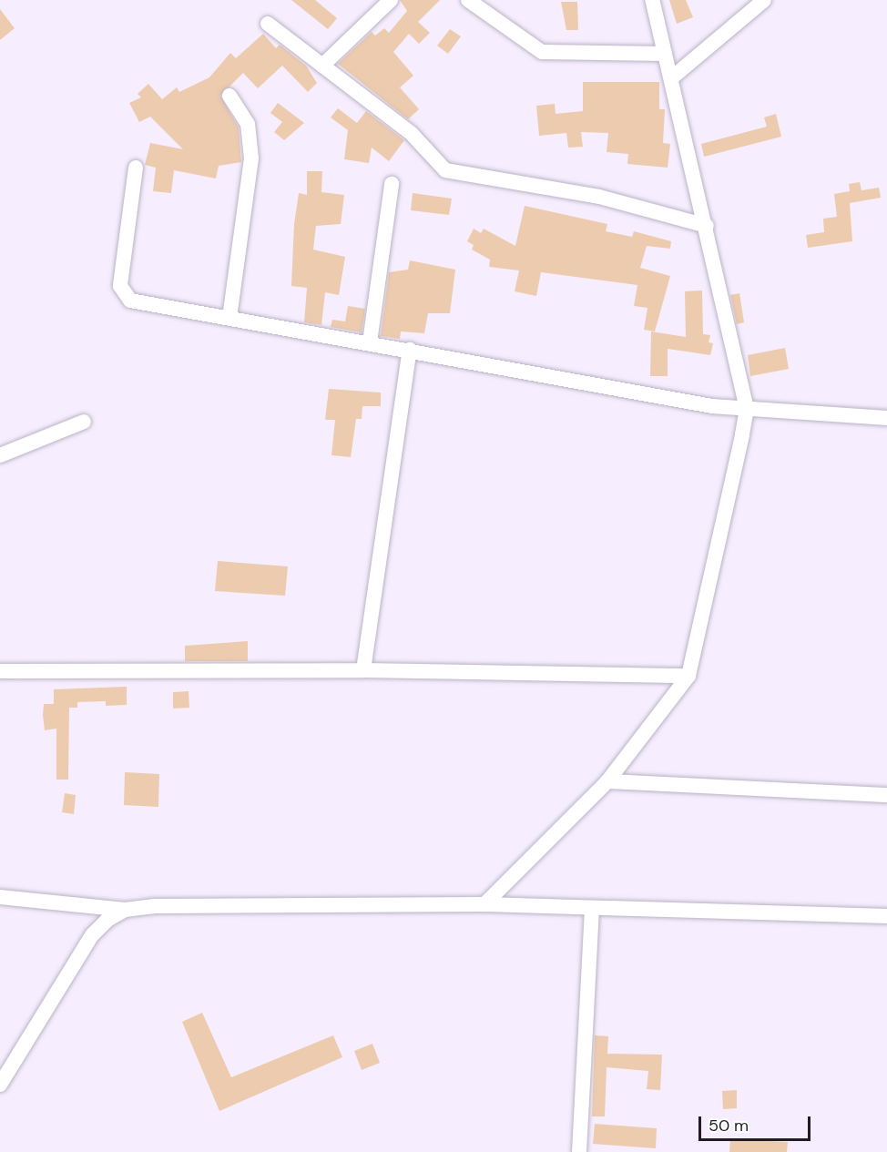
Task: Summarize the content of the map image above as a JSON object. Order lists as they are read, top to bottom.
{
  "scale_bar": "50 m"
}
